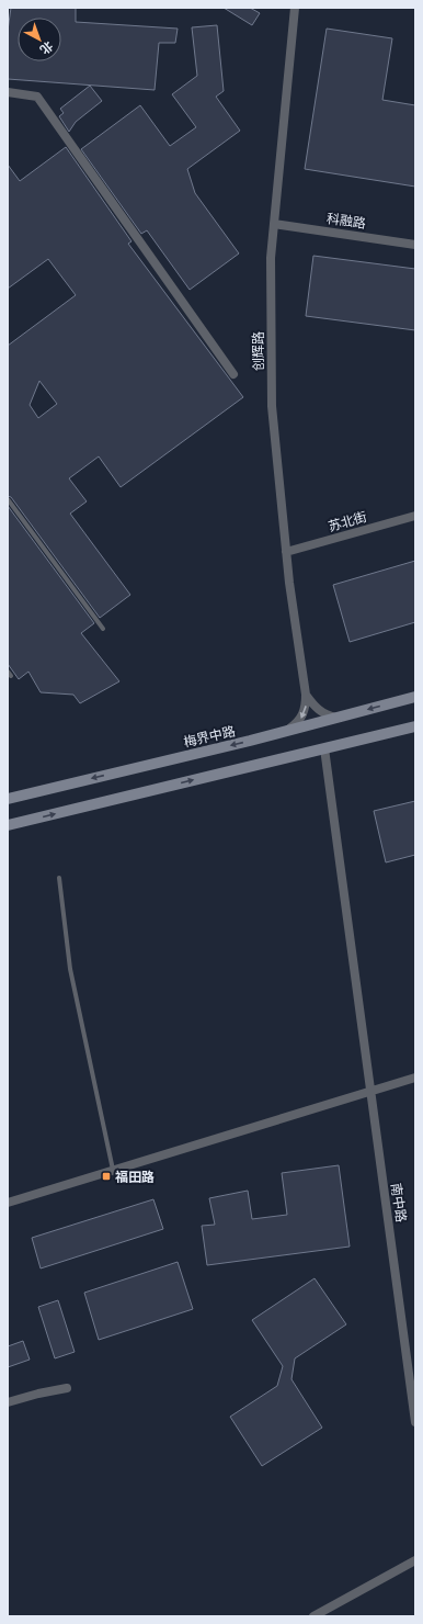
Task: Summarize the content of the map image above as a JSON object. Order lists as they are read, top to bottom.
{
  "streets": {
    "main road": ["梅界中路"],
    "street": [
      "科融路",
      "创辉路",
      "苏北街",
      "南中路"
    ]
  },
  "crossings": [
    ["科融路", "创辉路"],
    ["创辉路", "苏北街"],
    ["创辉路", "梅界中路"]
  ],
  "places": {
    "transit": ["福田路"]
  },
  "north": "bottom right"
}
